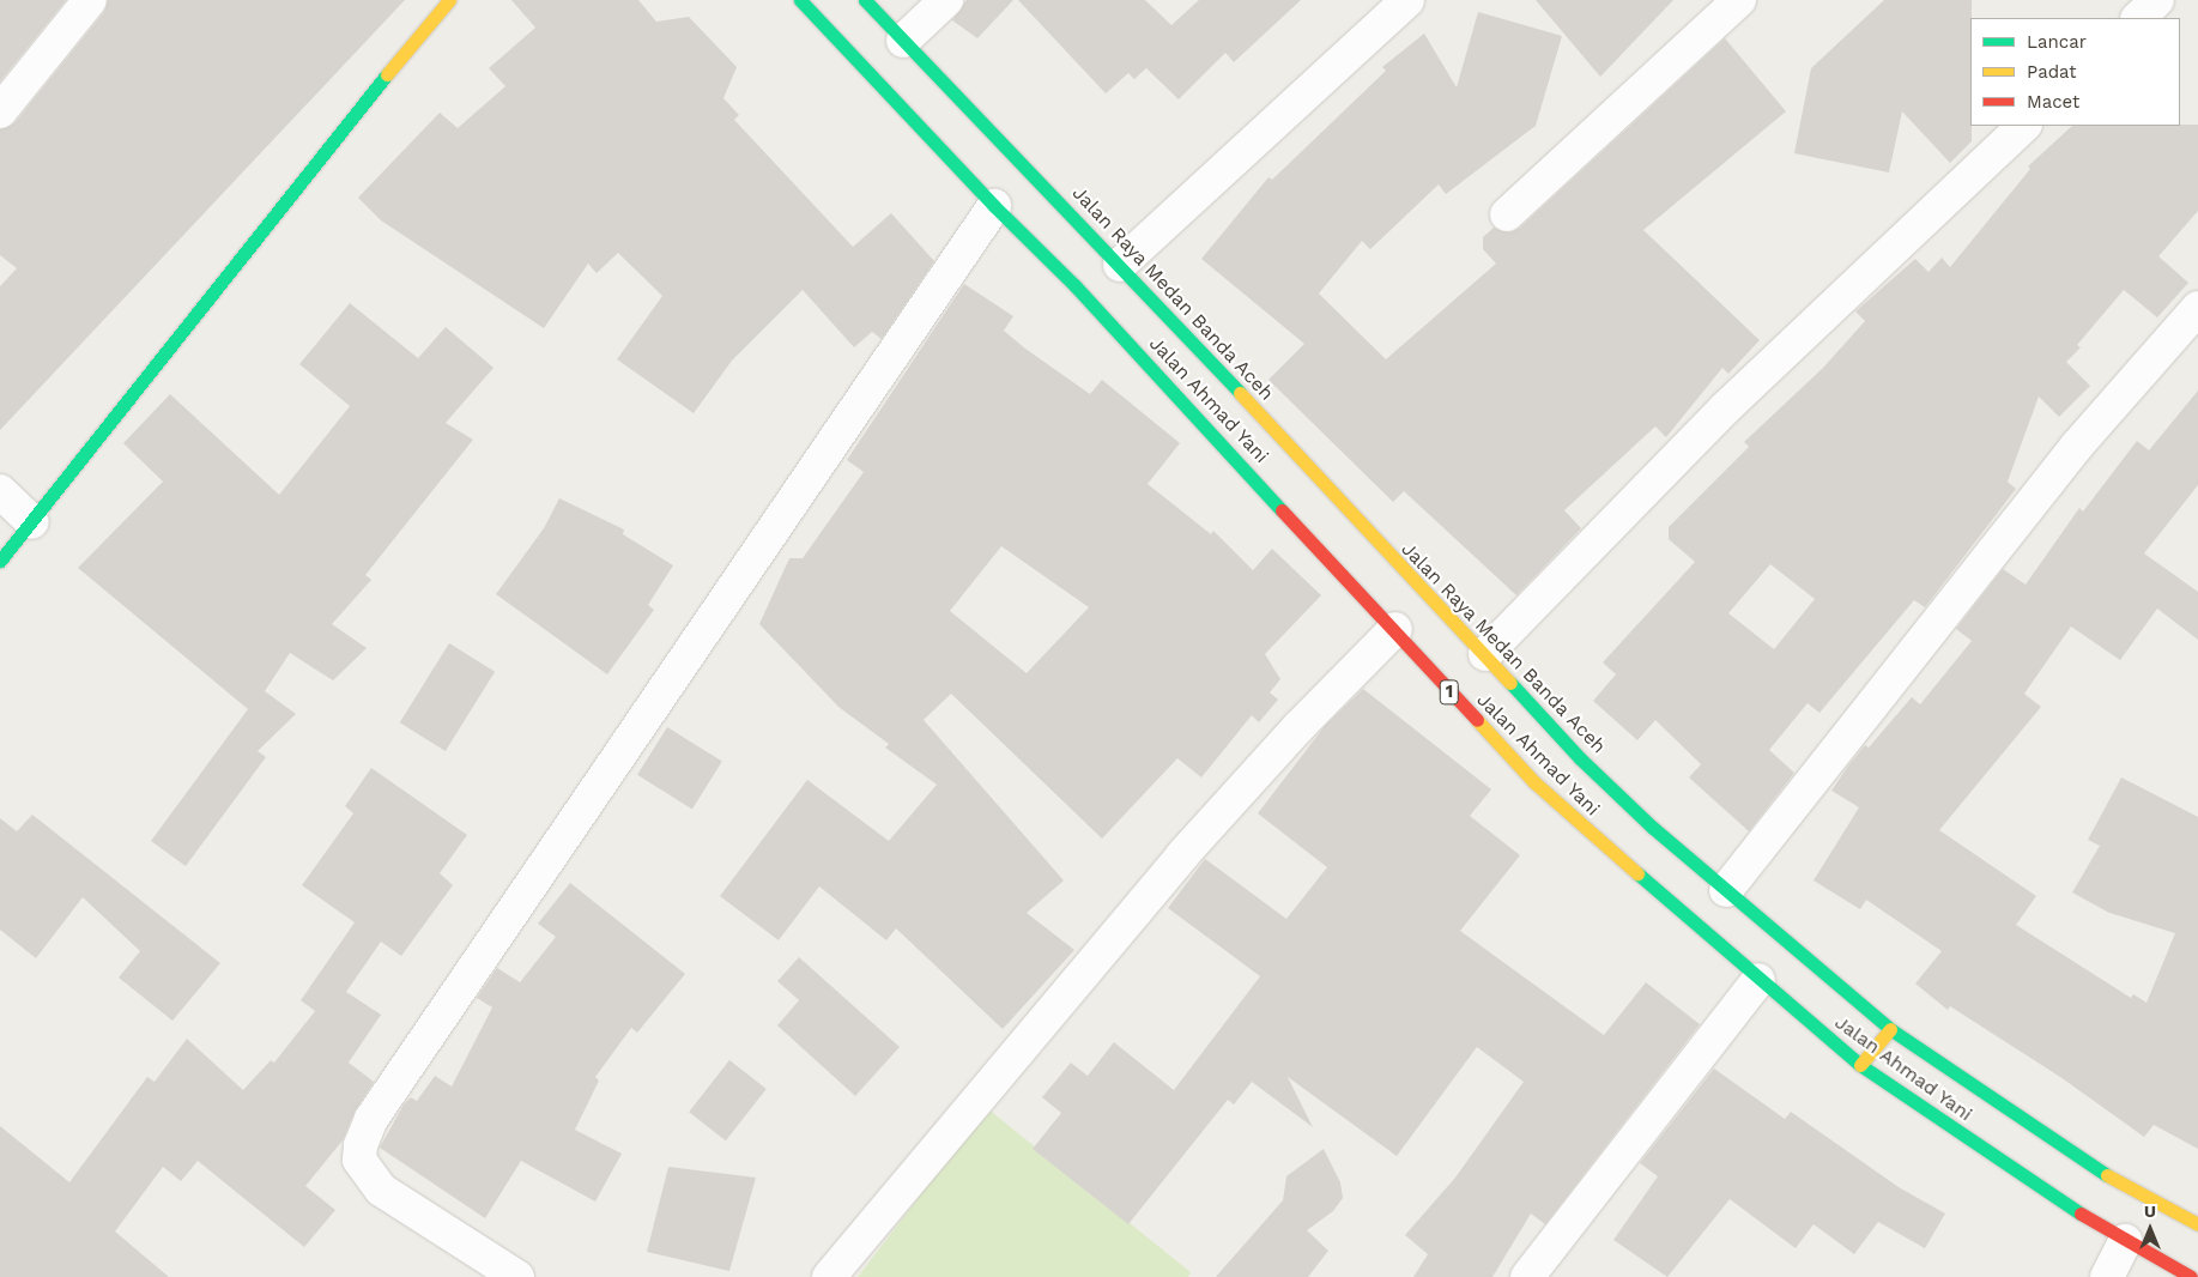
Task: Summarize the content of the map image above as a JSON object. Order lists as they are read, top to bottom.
{
  "streets": {
    "main road": ["Jalan Raya Medan Banda Aceh", "Jalan Ahmad Yani", "1"]
  },
  "legend": ["Lancar", "Padat", "Macet"],
  "north": "top"
}
